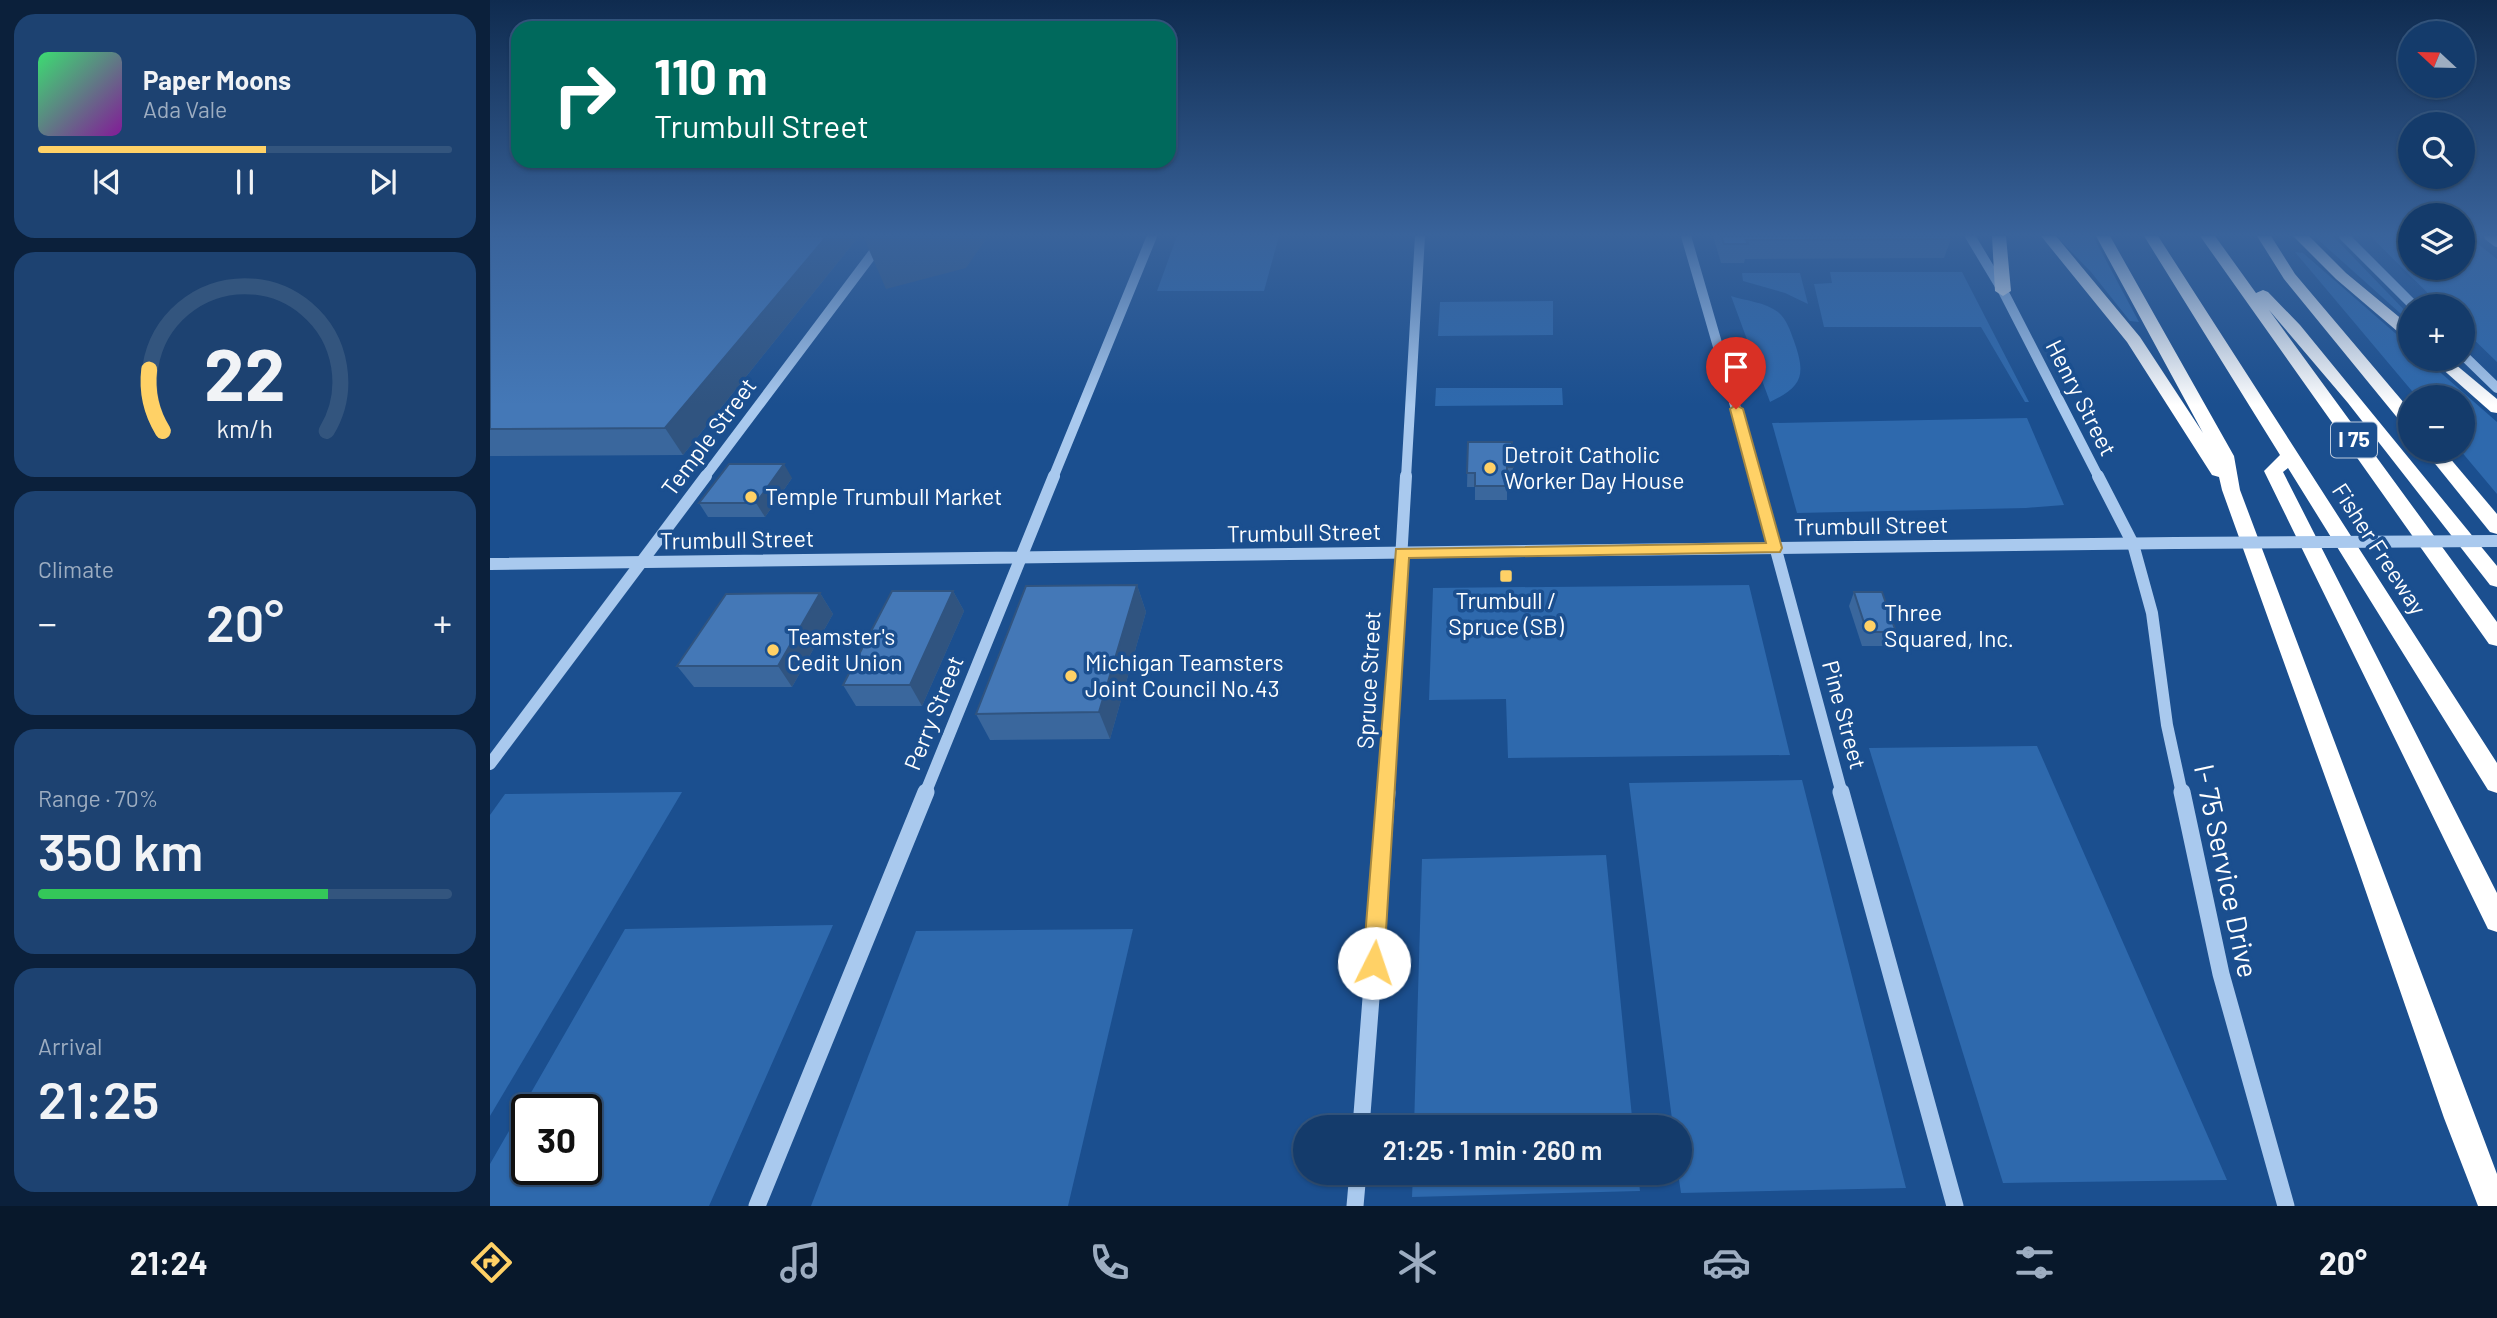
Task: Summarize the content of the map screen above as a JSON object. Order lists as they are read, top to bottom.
{
  "streets": {
    "highway": ["I 75", "Fisher Freeway"],
    "street": [
      "Henry Street",
      "Temple Street",
      "Trumbull Street",
      "Spruce Street",
      "Perry Street",
      "Pine Street",
      "I- 75 Service Drive"
    ]
  },
  "crossings": [
    ["Henry Street", "Trumbull Street"],
    ["Henry Street", "I- 75 Service Drive"],
    ["Temple Street", "Trumbull Street"],
    ["Trumbull Street", "Spruce Street"],
    ["Trumbull Street", "Perry Street"],
    ["Trumbull Street", "Pine Street"],
    ["Trumbull Street", "I- 75 Service Drive"]
  ],
  "places": {
    "other": [
      "Detroit Catholic Worker Day House",
      "Temple Trumbull Market",
      "Three Squared, Inc.",
      "Teamster's Cedit Union",
      "Michigan Teamsters Joint Council No.43"
    ],
    "transit": ["Trumbull / Spruce (SB)"]
  },
  "north": "left",
  "page": {
    "map_buttons": ["+", "−"],
    "turn": ["110 m", "Trumbull Street"],
    "song": ["Paper Moons", "Ada Vale"],
    "tile": [
      "Climate",
      ["Range · 70%", "350 km"],
      ["Arrival", "21:25"]
    ],
    "heat": ["−", "20°", "+"],
    "limit": "30",
    "trip": "21:25 · 1 min · 260 m",
    "tabs": ["21:24", "20°"],
    "gauge": ["22", "km/h"]
  }
}
